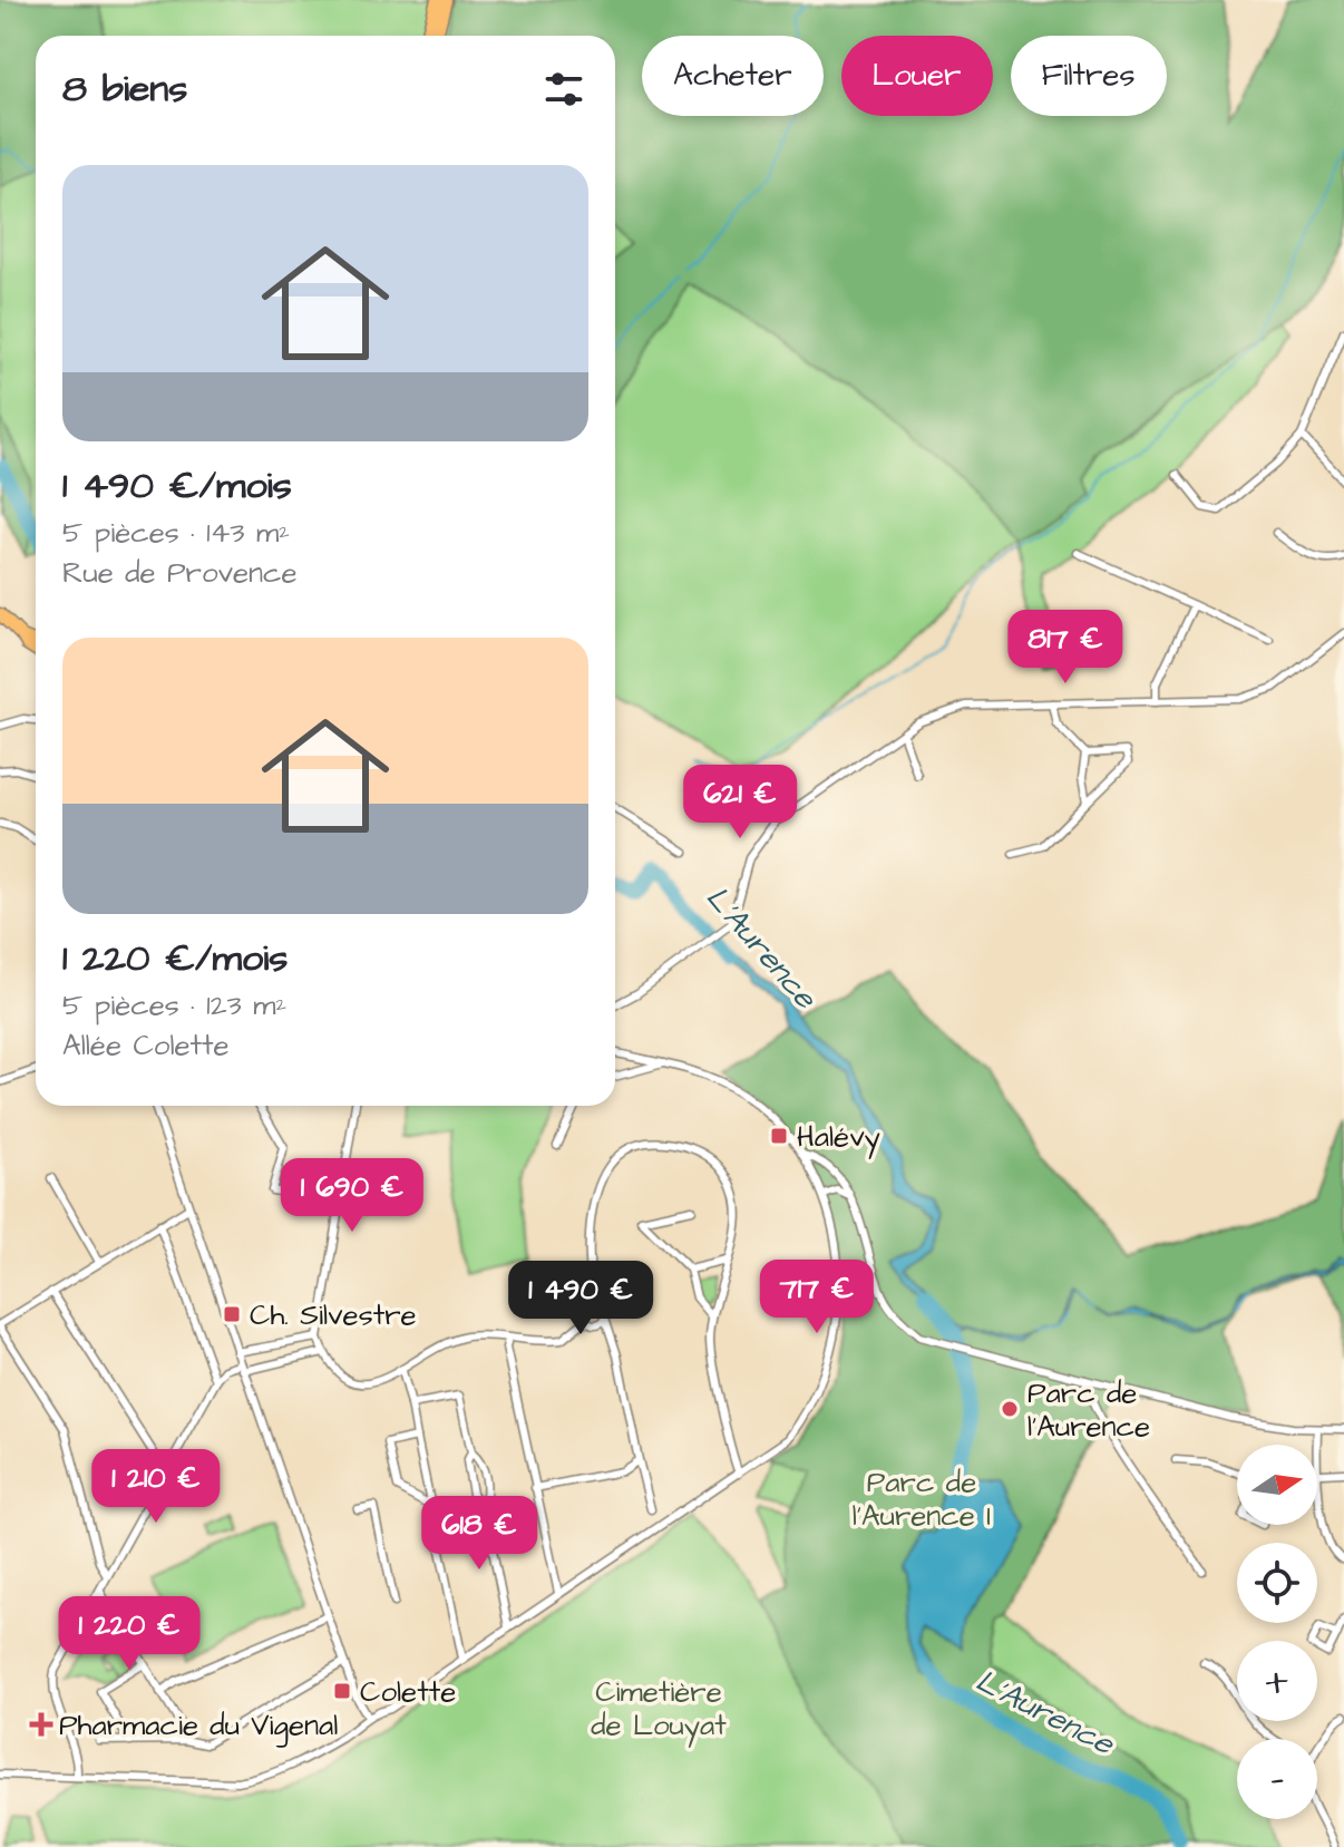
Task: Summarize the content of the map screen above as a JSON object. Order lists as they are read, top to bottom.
{
  "water": ["L'Aurence"],
  "parks": ["Parc de l'Aurence I", "Cimetière de Louyat"],
  "places": {
    "transit": ["Halévy", "Ch. Silvestre", "Colette"],
    "other": ["Parc de l'Aurence"],
    "health": ["Pharmacie du Vigenal"]
  },
  "north": "right",
  "page": {
    "chip": ["Acheter", "Louer", "Filtres"],
    "heading": "8 biens",
    "list": [
      {
        "name": "1 490 €/mois",
        "note": "5 pièces · 143 m² · Rue de Provence"
      },
      {
        "name": "1 220 €/mois",
        "note": "5 pièces · 123 m² · Allée Colette"
      }
    ],
    "price": [
      "817 €",
      "621 €",
      "1 690 €",
      "717 €",
      "1 490 €",
      "1 210 €",
      "618 €",
      "1 220 €"
    ],
    "map_buttons": ["+", "−"]
  }
}
